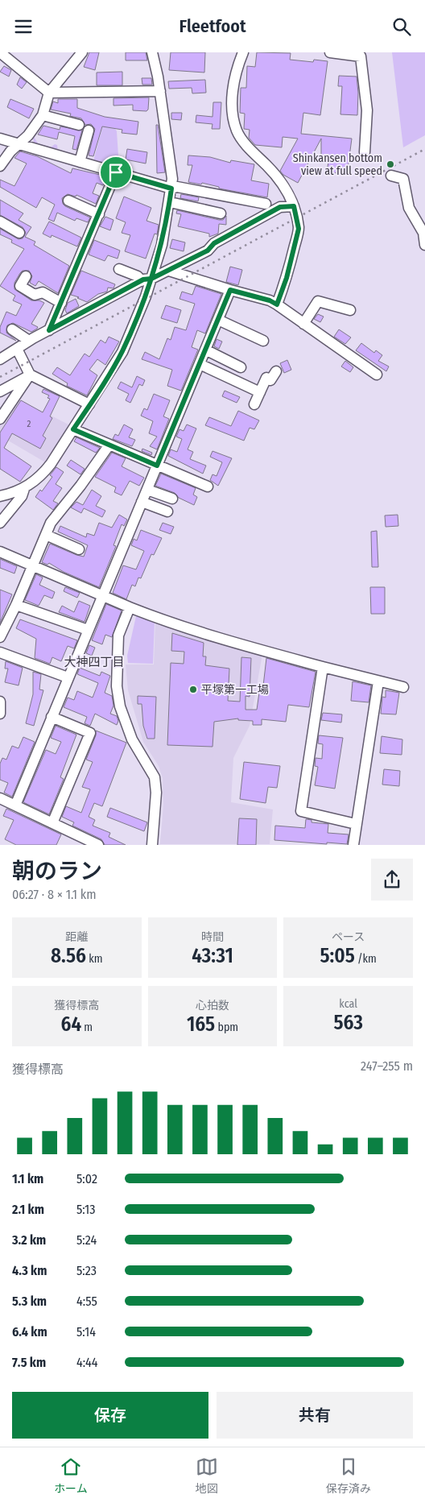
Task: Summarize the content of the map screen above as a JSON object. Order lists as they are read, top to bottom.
{
  "districts": ["大神四丁目"],
  "places": ["Shinkansen bottom view at full speed", "平塚第一工場"],
  "house_numbers": ["2"],
  "page": {
    "header": "Fleetfoot",
    "heading": ["朝のラン", "06:27 · 8 × 1.1 km"],
    "stats": [
      ["距離", "8.56 km"],
      ["時間", "43:31"],
      ["ペース", "5:05 /km"],
      ["獲得標高", "64 m"],
      ["心拍数", "165 bpm"],
      ["kcal", "563"]
    ],
    "chart": ["獲得標高", "247–255 m"],
    "list": [
      {
        "name": "1.1 km",
        "note": "5:02"
      },
      {
        "name": "2.1 km",
        "note": "5:13"
      },
      {
        "name": "3.2 km",
        "note": "5:24"
      },
      {
        "name": "4.3 km",
        "note": "5:23"
      },
      {
        "name": "5.3 km",
        "note": "4:55"
      },
      {
        "name": "6.4 km",
        "note": "5:14"
      },
      {
        "name": "7.5 km",
        "note": "4:44"
      }
    ],
    "buttons": ["保存", "共有"],
    "tabs": ["ホーム", "地図", "保存済み"]
  }
}
